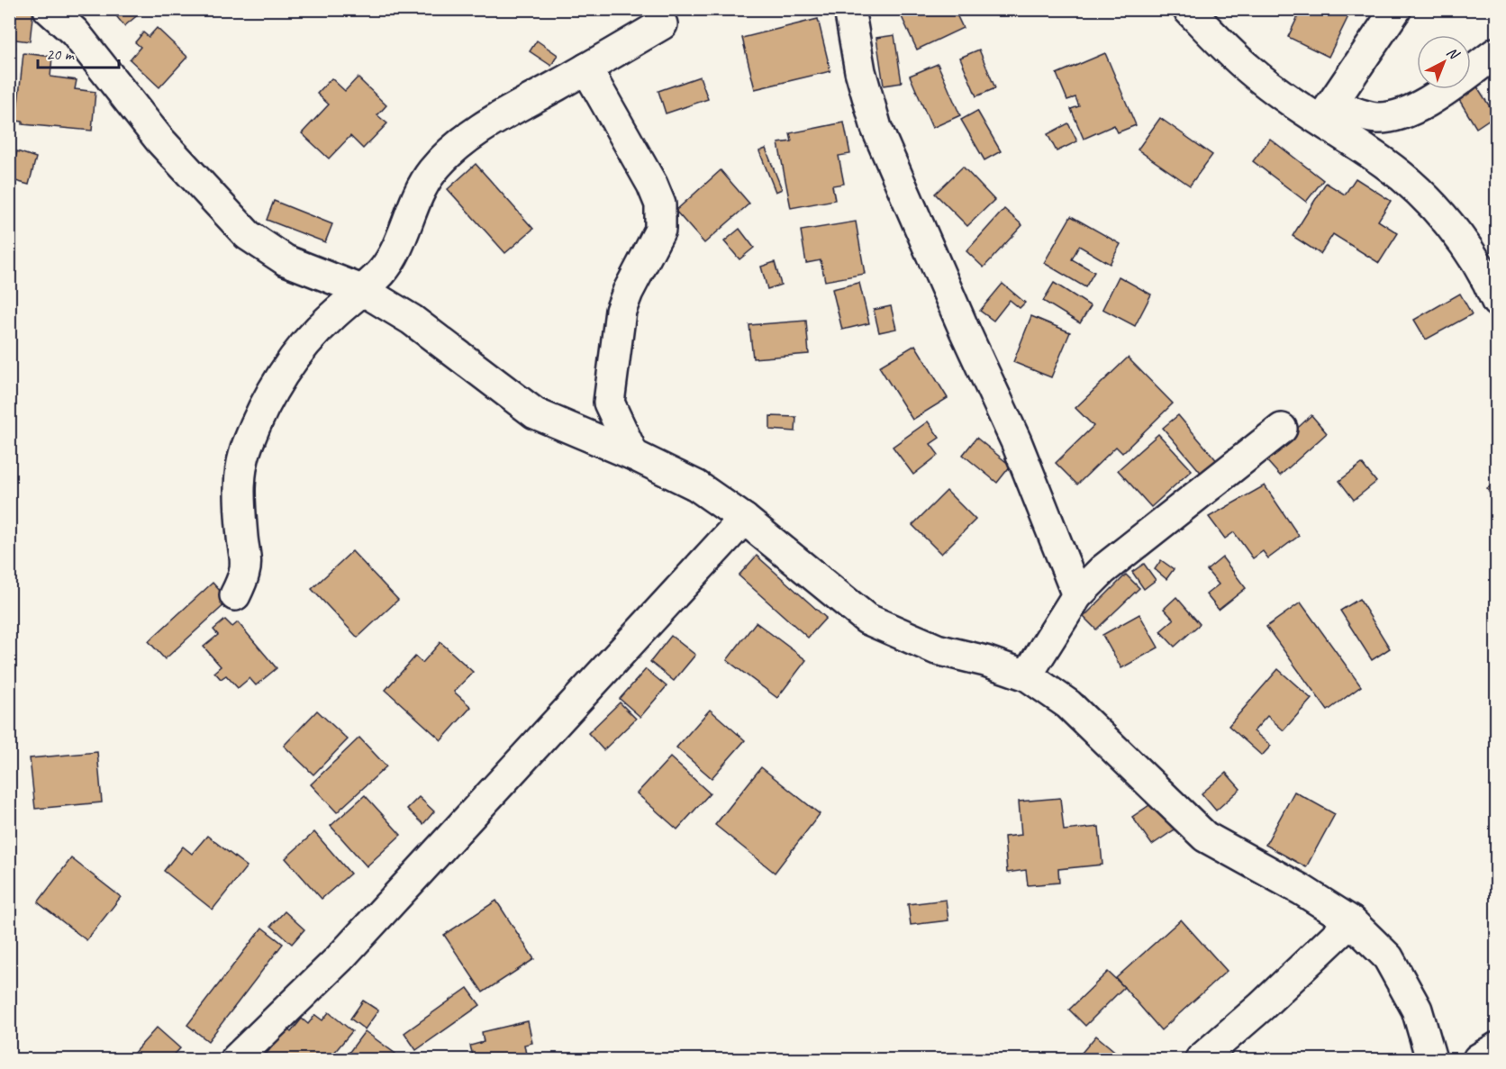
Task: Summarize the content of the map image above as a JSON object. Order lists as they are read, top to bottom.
{
  "scale_bar": "20 m",
  "north": "top right"
}
